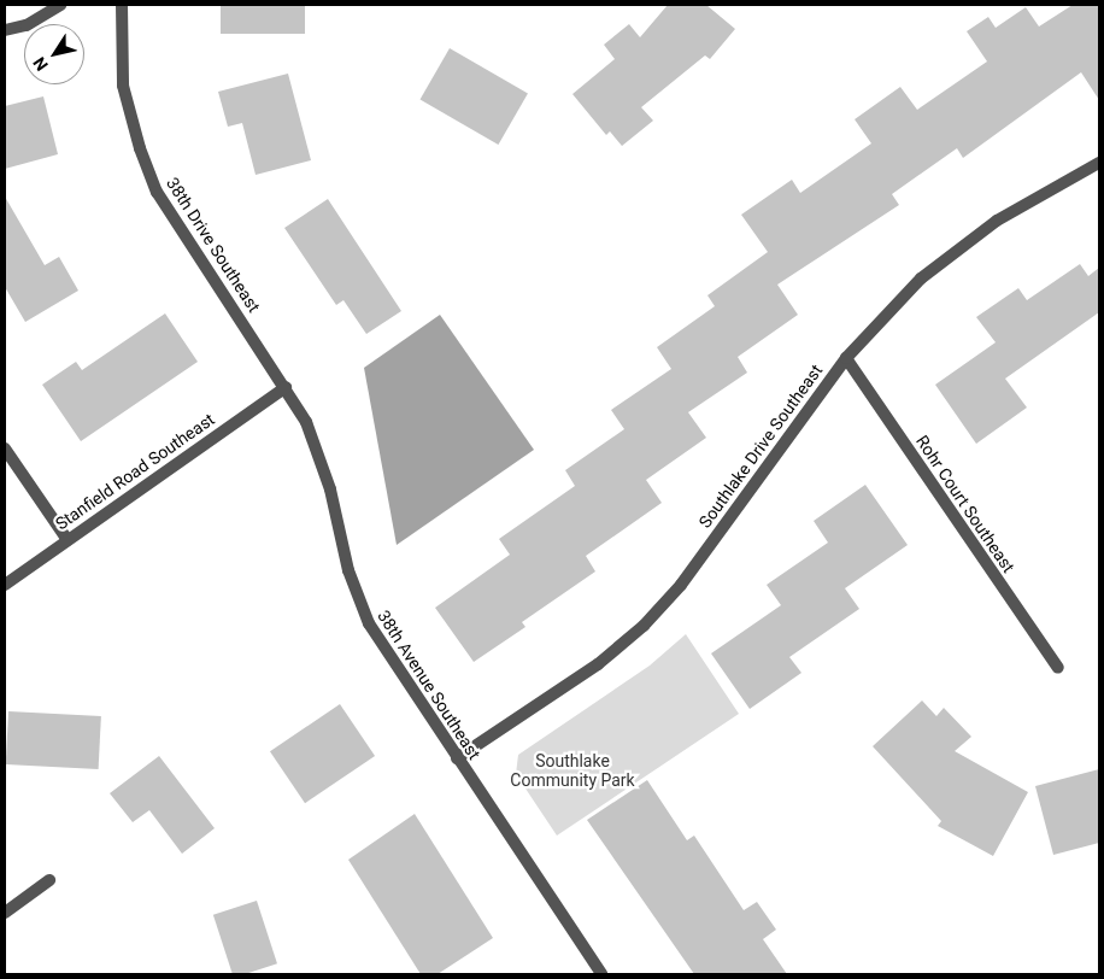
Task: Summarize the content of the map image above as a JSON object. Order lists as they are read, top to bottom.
{
  "streets": {
    "street": [
      "38th Drive Southeast",
      "Southlake Drive Southeast",
      "Stanfield Road Southeast",
      "Rohr Court Southeast",
      "38th Avenue Southeast"
    ]
  },
  "crossings": [
    ["38th Drive Southeast", "Stanfield Road Southeast"],
    ["38th Drive Southeast", "38th Avenue Southeast"],
    ["Southlake Drive Southeast", "Rohr Court Southeast"],
    ["Southlake Drive Southeast", "38th Avenue Southeast"],
    ["Stanfield Road Southeast", "38th Avenue Southeast"]
  ],
  "parks": ["Southlake Community Park"],
  "north": "bottom left"
}
